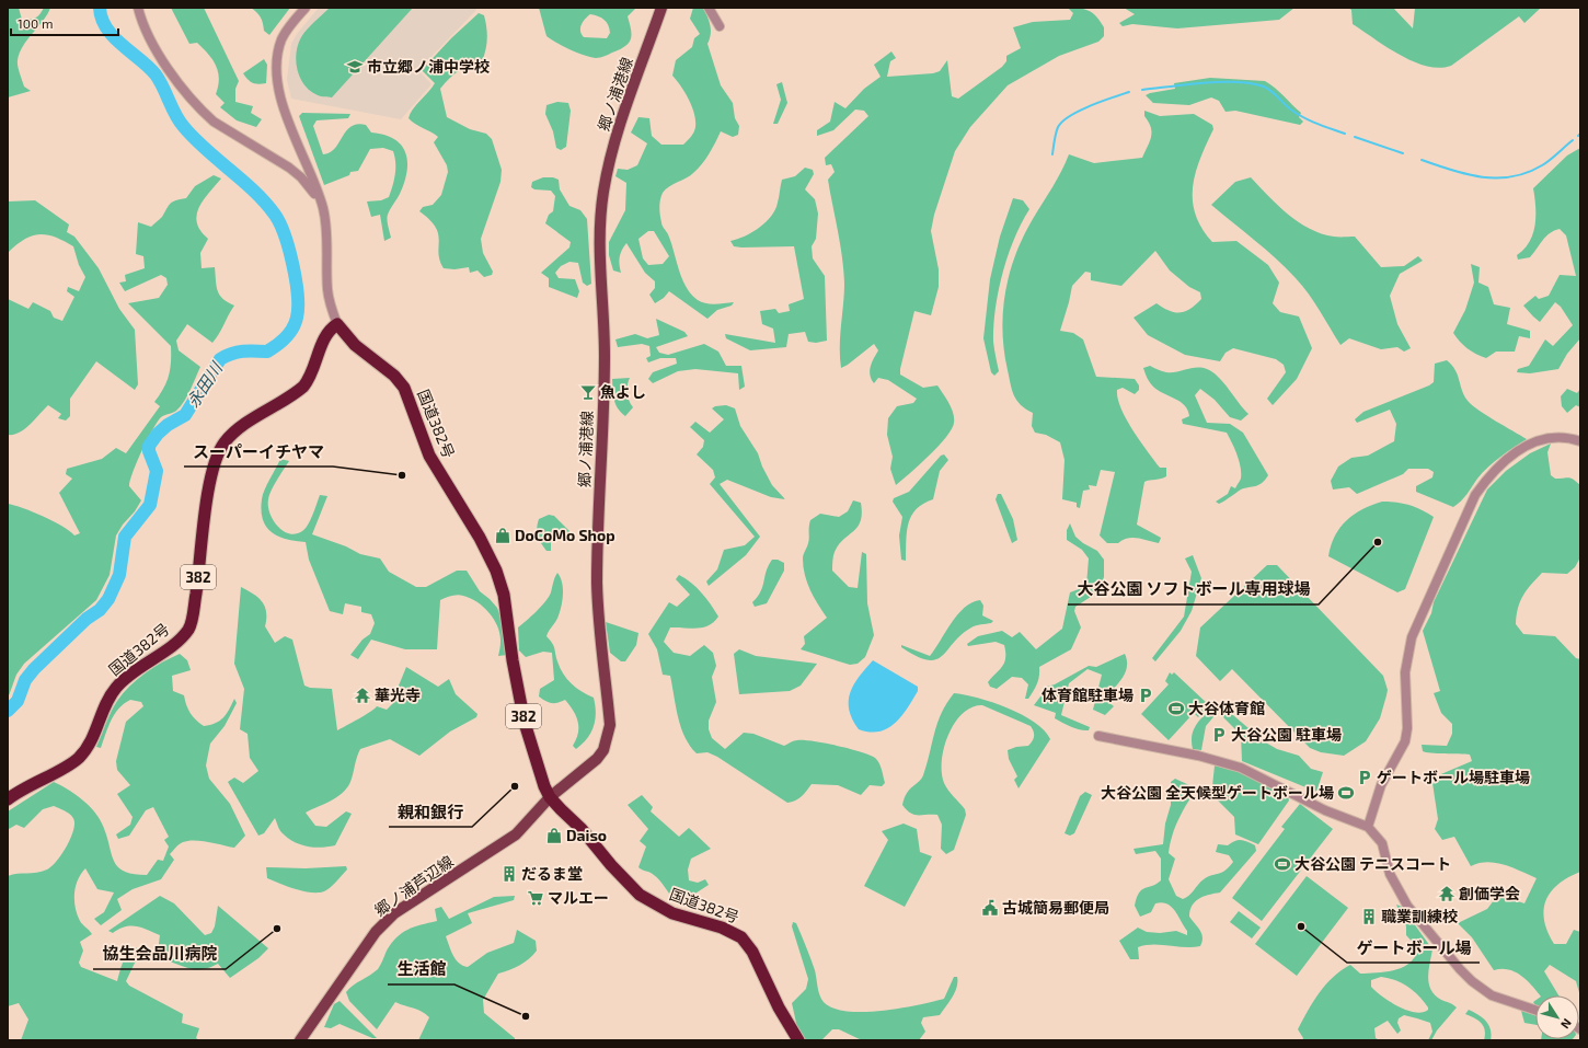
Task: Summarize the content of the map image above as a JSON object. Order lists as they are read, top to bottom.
{
  "streets": {
    "highway": ["国道382号", "382"],
    "main road": ["郷ノ浦港線", "郷ノ浦芦辺線"]
  },
  "crossings": [
    ["郷ノ浦港線", "国道382号"],
    ["郷ノ浦港線", "郷ノ浦芦辺線"],
    ["国道382号", "郷ノ浦芦辺線"]
  ],
  "water": ["永田川"],
  "places": {
    "school or university": ["市立郷ノ浦中学校"],
    "bar": ["魚よし"],
    "other": [
      "スーパーイチヤマ",
      "大谷公園 ソフトボール専用球場",
      "親和銀行",
      "ゲートボール場",
      "協生会品川病院",
      "生活館"
    ],
    "shop": ["DoCoMo Shop", "Daiso"],
    "temple": ["華光寺", "創価学会"],
    "parking": ["体育館駐車場", "大谷公園 駐車場", "ゲートボール場駐車場"],
    "sports": ["大谷体育館", "大谷公園 全天候型ゲートボール場", "大谷公園 テニスコート"],
    "building": ["だるま堂", "職業訓練校"],
    "supermarket": ["マルエー"],
    "public building": ["古城簡易郵便局"]
  },
  "scale_bar": "100 m",
  "north": "bottom right"
}
